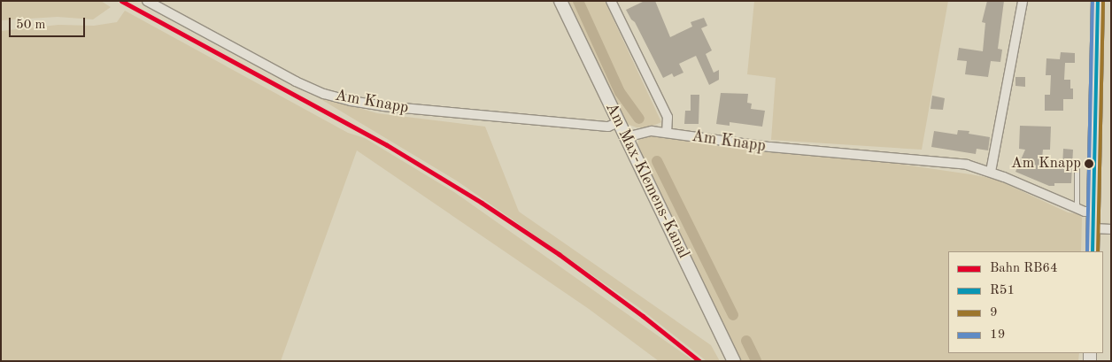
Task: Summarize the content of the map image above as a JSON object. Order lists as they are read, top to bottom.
{
  "streets": {
    "main road": ["Am Max-Klemens-Kanal"],
    "street": ["Am Knapp"]
  },
  "crossings": [
    ["Am Knapp", "Am Max-Klemens-Kanal"]
  ],
  "places": ["Am Knapp"],
  "lines": [
    "rail line RB64",
    "transit line R51",
    "transit line 9",
    "transit line 19"
  ],
  "legend": [
    "Bahn RB64",
    "R51",
    "9",
    "19"
  ],
  "scale_bar": "50 m"
}
